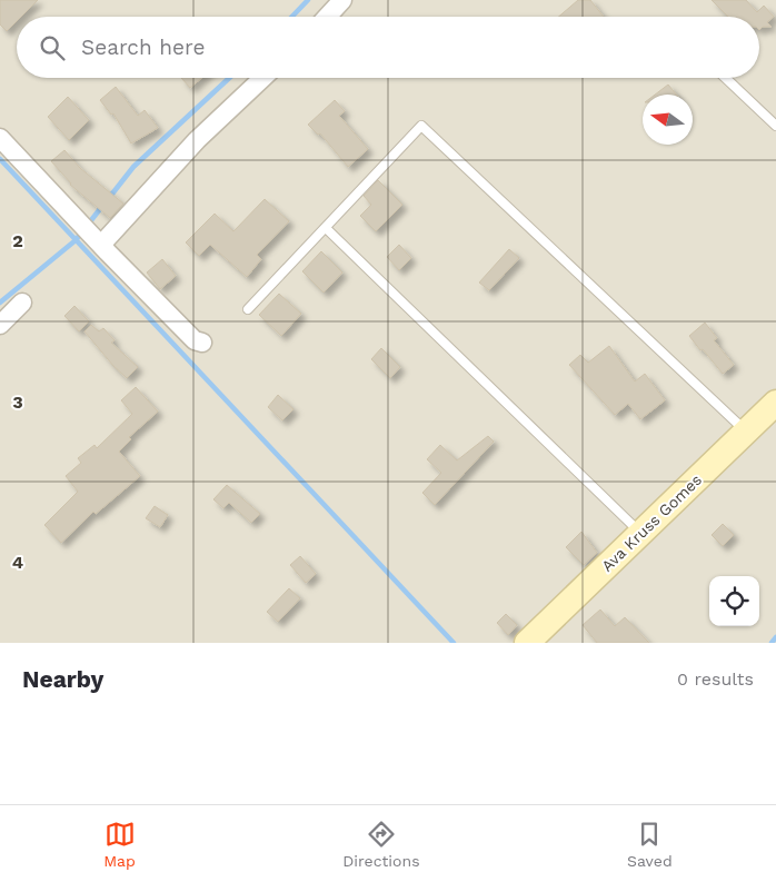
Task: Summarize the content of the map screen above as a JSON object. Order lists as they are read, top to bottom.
{
  "streets": {
    "street": ["Ava Kruss Gomes"]
  },
  "north": "left",
  "page": {
    "search": "Search here",
    "heading": ["Nearby", "0 results"],
    "nav": ["Map", "Directions", "Saved"]
  },
  "grid": {
    "rows": ["2", "3", "4"]
  }
}
